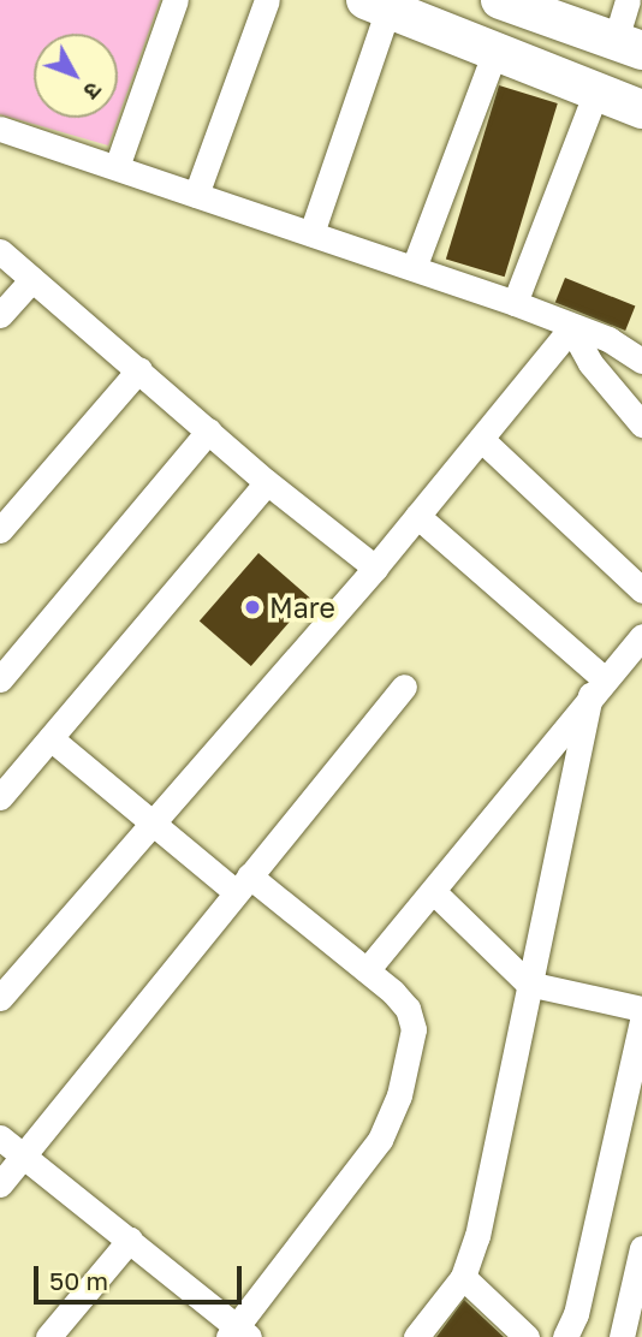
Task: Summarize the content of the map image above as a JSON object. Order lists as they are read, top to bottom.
{
  "places": ["Mare"],
  "scale_bar": "50 m",
  "north": "bottom right"
}
